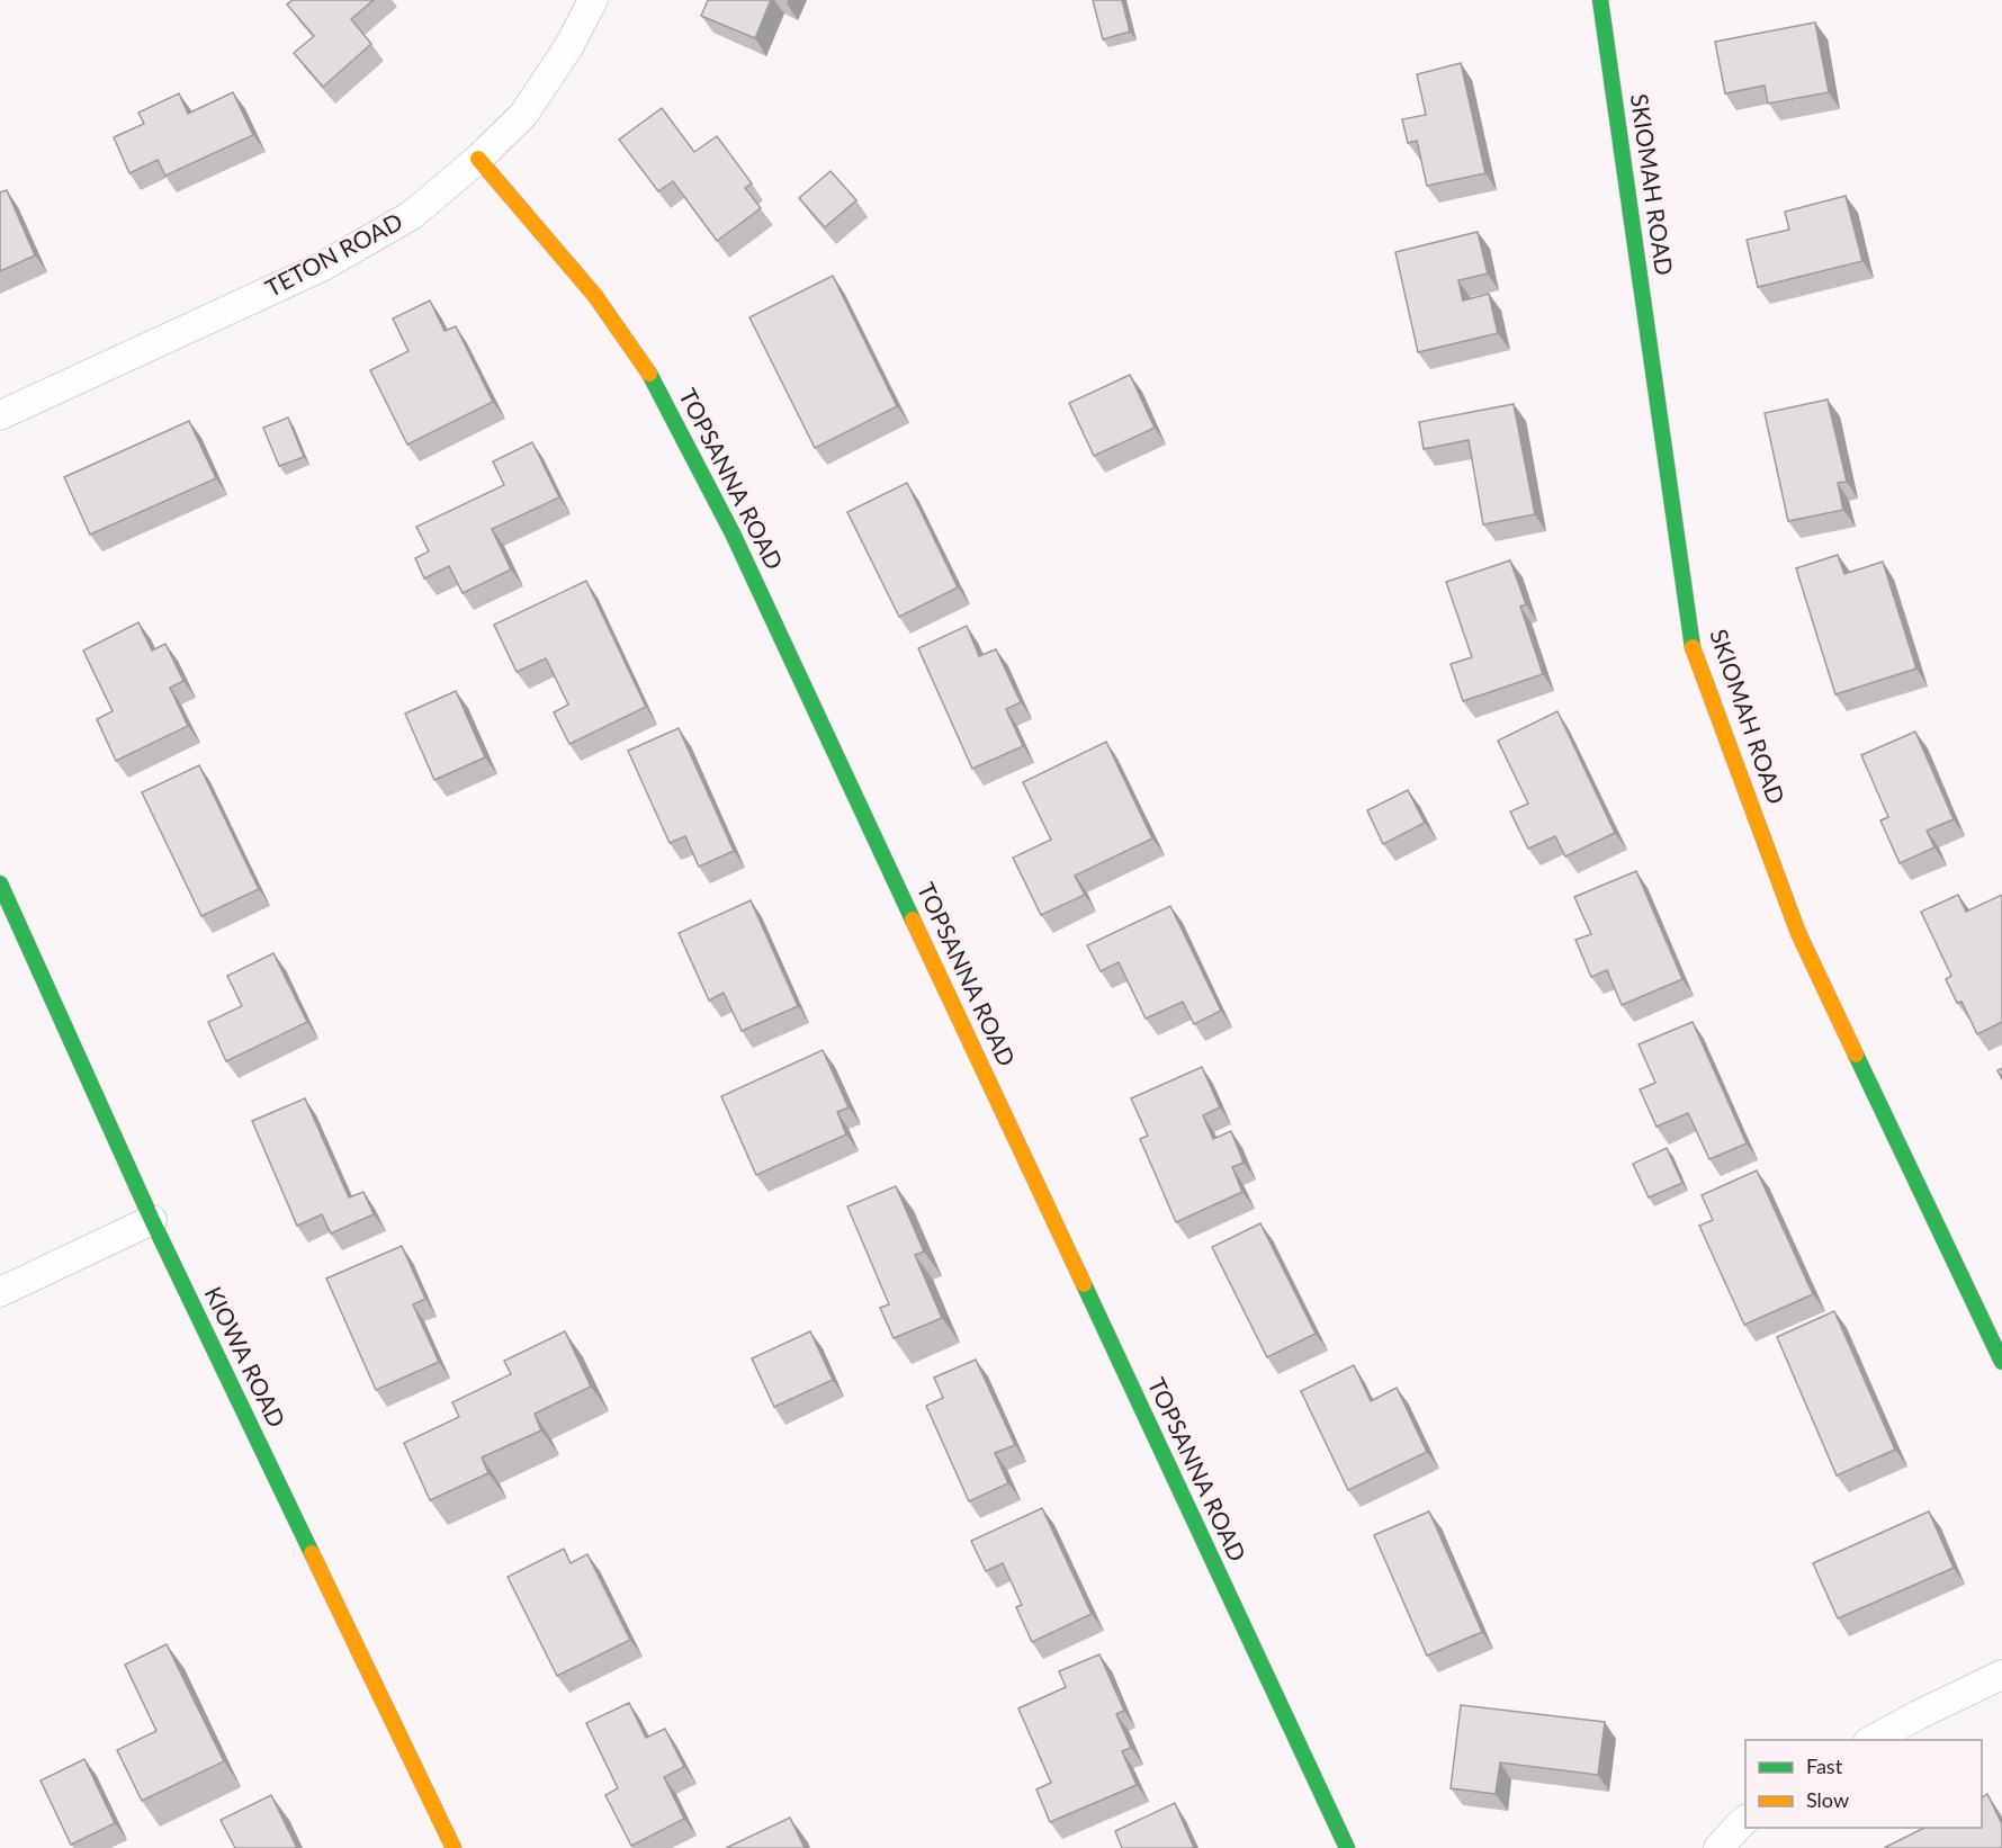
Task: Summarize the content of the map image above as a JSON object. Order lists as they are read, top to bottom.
{
  "streets": {
    "street": [
      "SKIOMAH ROAD",
      "TETON ROAD",
      "TOPSANNA ROAD",
      "KIOWA ROAD"
    ]
  },
  "crossings": [
    ["TETON ROAD", "TOPSANNA ROAD"]
  ],
  "legend": ["Fast", "Slow"]
}
